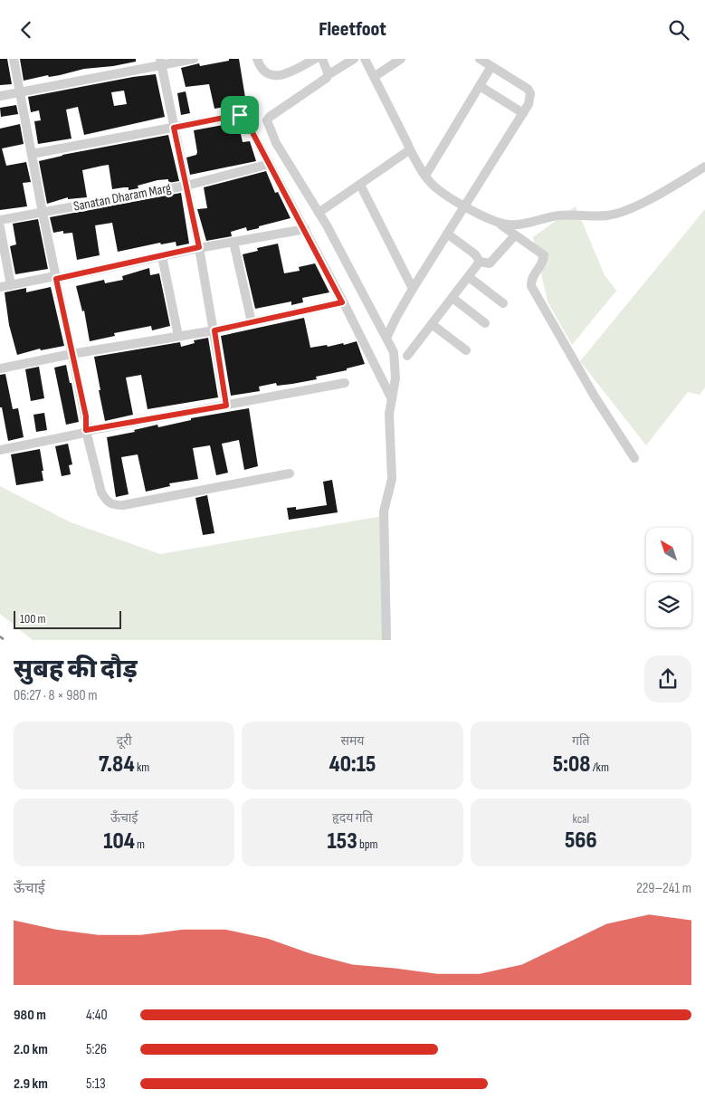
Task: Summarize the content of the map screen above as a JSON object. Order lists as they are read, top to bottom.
{
  "streets": {
    "street": ["Sanatan Dharam Marg"]
  },
  "scale_bar": "100 m",
  "north": "top left",
  "page": {
    "header": "Fleetfoot",
    "scale": "100 m",
    "heading": ["सुबह की दौड़", "06:27 · 8 × 980 m"],
    "stats": [
      ["दूरी", "7.84 km"],
      ["समय", "40:15"],
      ["गति", "5:08 /km"],
      ["ऊँचाई", "104 m"],
      ["हृदय गति", "153 bpm"],
      ["kcal", "566"]
    ],
    "chart": ["ऊँचाई", "229–241 m"],
    "list": [
      {
        "name": "980 m",
        "note": "4:40"
      },
      {
        "name": "2.0 km",
        "note": "5:26"
      },
      {
        "name": "2.9 km",
        "note": "5:13"
      }
    ]
  }
}
